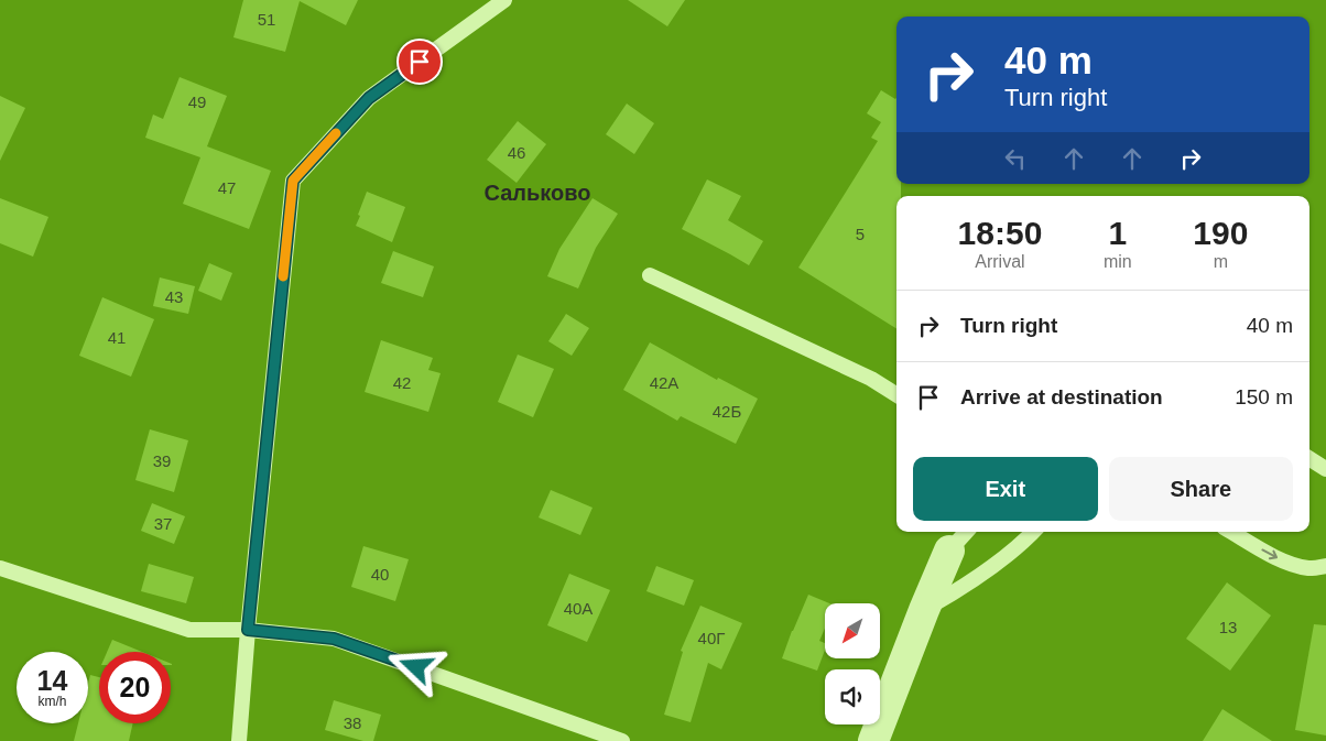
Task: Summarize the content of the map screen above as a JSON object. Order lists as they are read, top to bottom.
{
  "districts": ["Сальково"],
  "house_numbers": [
    "51",
    "49",
    "46",
    "47",
    "5",
    "43",
    "41",
    "42",
    "42А",
    "42Б",
    "39",
    "37",
    "40",
    "40А",
    "13",
    "40Г",
    "38"
  ],
  "north": "bottom left",
  "page": {
    "turn": ["40 m", "Turn right"],
    "eta": [
      "18:50",
      "Arrival",
      "1",
      "min",
      "190",
      "m"
    ],
    "list": [
      {
        "name": "Turn right",
        "value": "40 m"
      },
      {
        "name": "Arrive at destination",
        "value": "150 m"
      }
    ],
    "buttons": ["Exit", "Share"],
    "speed": "14 km/h",
    "limit": "20"
  }
}
